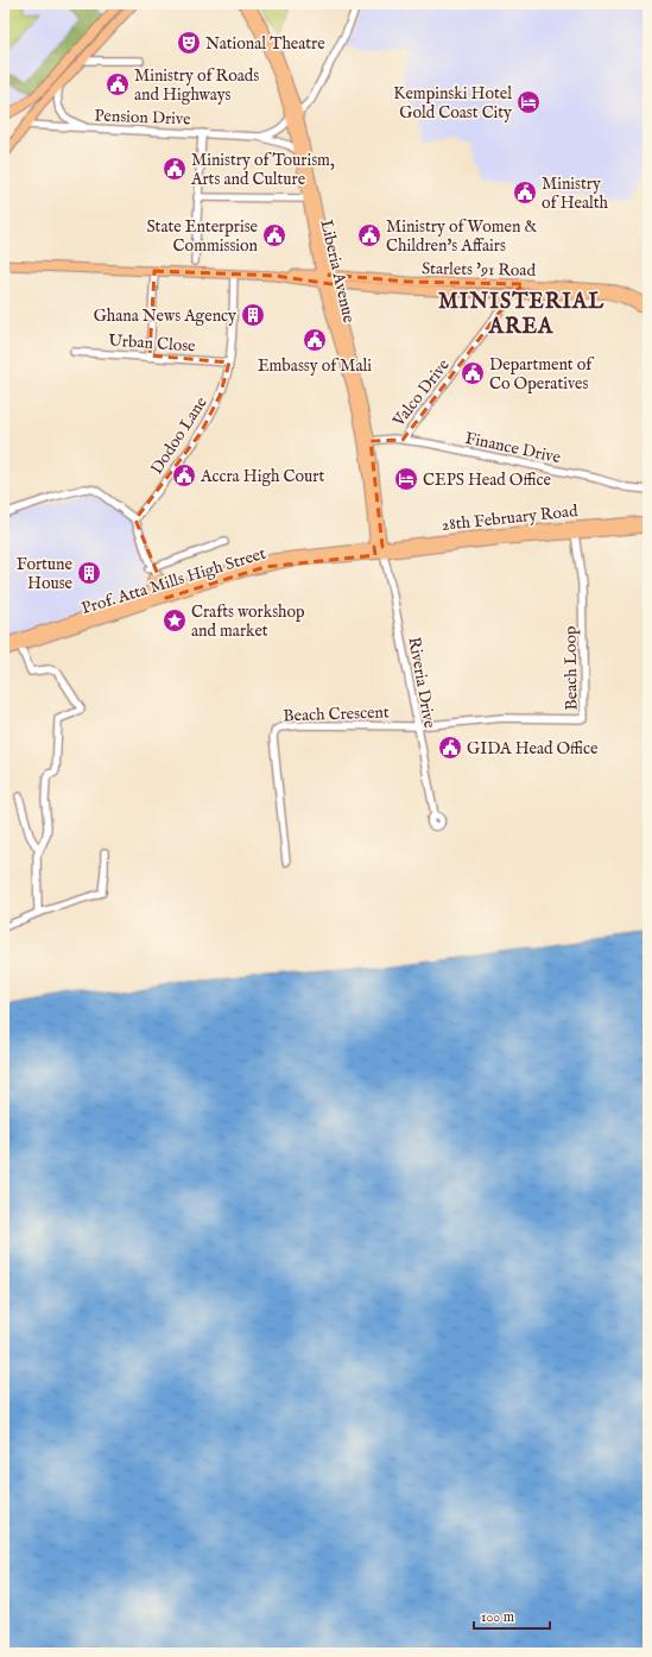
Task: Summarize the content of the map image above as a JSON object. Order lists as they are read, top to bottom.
{
  "streets": {
    "main road": [
      "Starlets '91 Road",
      "Liberia Avenue",
      "28th February Road",
      "Prof. Atta Mills High Street"
    ],
    "street": [
      "Pension Drive",
      "Urban Close",
      "Valco Drive",
      "Dodoo Lane",
      "Finance Drive",
      "Beach Loop",
      "Riveria Drive",
      "Beach Crescent"
    ]
  },
  "crossings": [
    ["Pension Drive", "Liberia Avenue"],
    ["Starlets '91 Road", "Liberia Avenue"],
    ["Starlets '91 Road", "Valco Drive"],
    ["Starlets '91 Road", "Dodoo Lane"],
    ["Liberia Avenue", "Finance Drive"],
    ["Liberia Avenue", "28th February Road"],
    ["Liberia Avenue", "Prof. Atta Mills High Street"],
    ["Liberia Avenue", "Riveria Drive"],
    ["Urban Close", "Dodoo Lane"],
    ["Valco Drive", "Finance Drive"],
    ["28th February Road", "Prof. Atta Mills High Street"],
    ["28th February Road", "Beach Loop"],
    ["28th February Road", "Riveria Drive"],
    ["Prof. Atta Mills High Street", "Riveria Drive"],
    ["Beach Loop", "Riveria Drive"],
    ["Beach Loop", "Beach Crescent"],
    ["Riveria Drive", "Beach Crescent"]
  ],
  "districts": ["MINISTERIAL AREA"],
  "places": {
    "theatre": ["National Theatre"],
    "public building": [
      "Ministry of Roads and Highways",
      "Ministry of Tourism, Arts and Culture",
      "Ministry of Health",
      "State Enterprise Commission",
      "Ministry of Women & Children's Affairs",
      "Embassy of Mali",
      "Department of Co Operatives",
      "Accra High Court",
      "GIDA Head Office"
    ],
    "hotel": ["Kempinski Hotel Gold Coast City", "CEPS Head Office"],
    "building": ["Ghana News Agency", "Fortune House"],
    "place": ["Crafts workshop and market"]
  },
  "scale_bar": "100 m"
}
